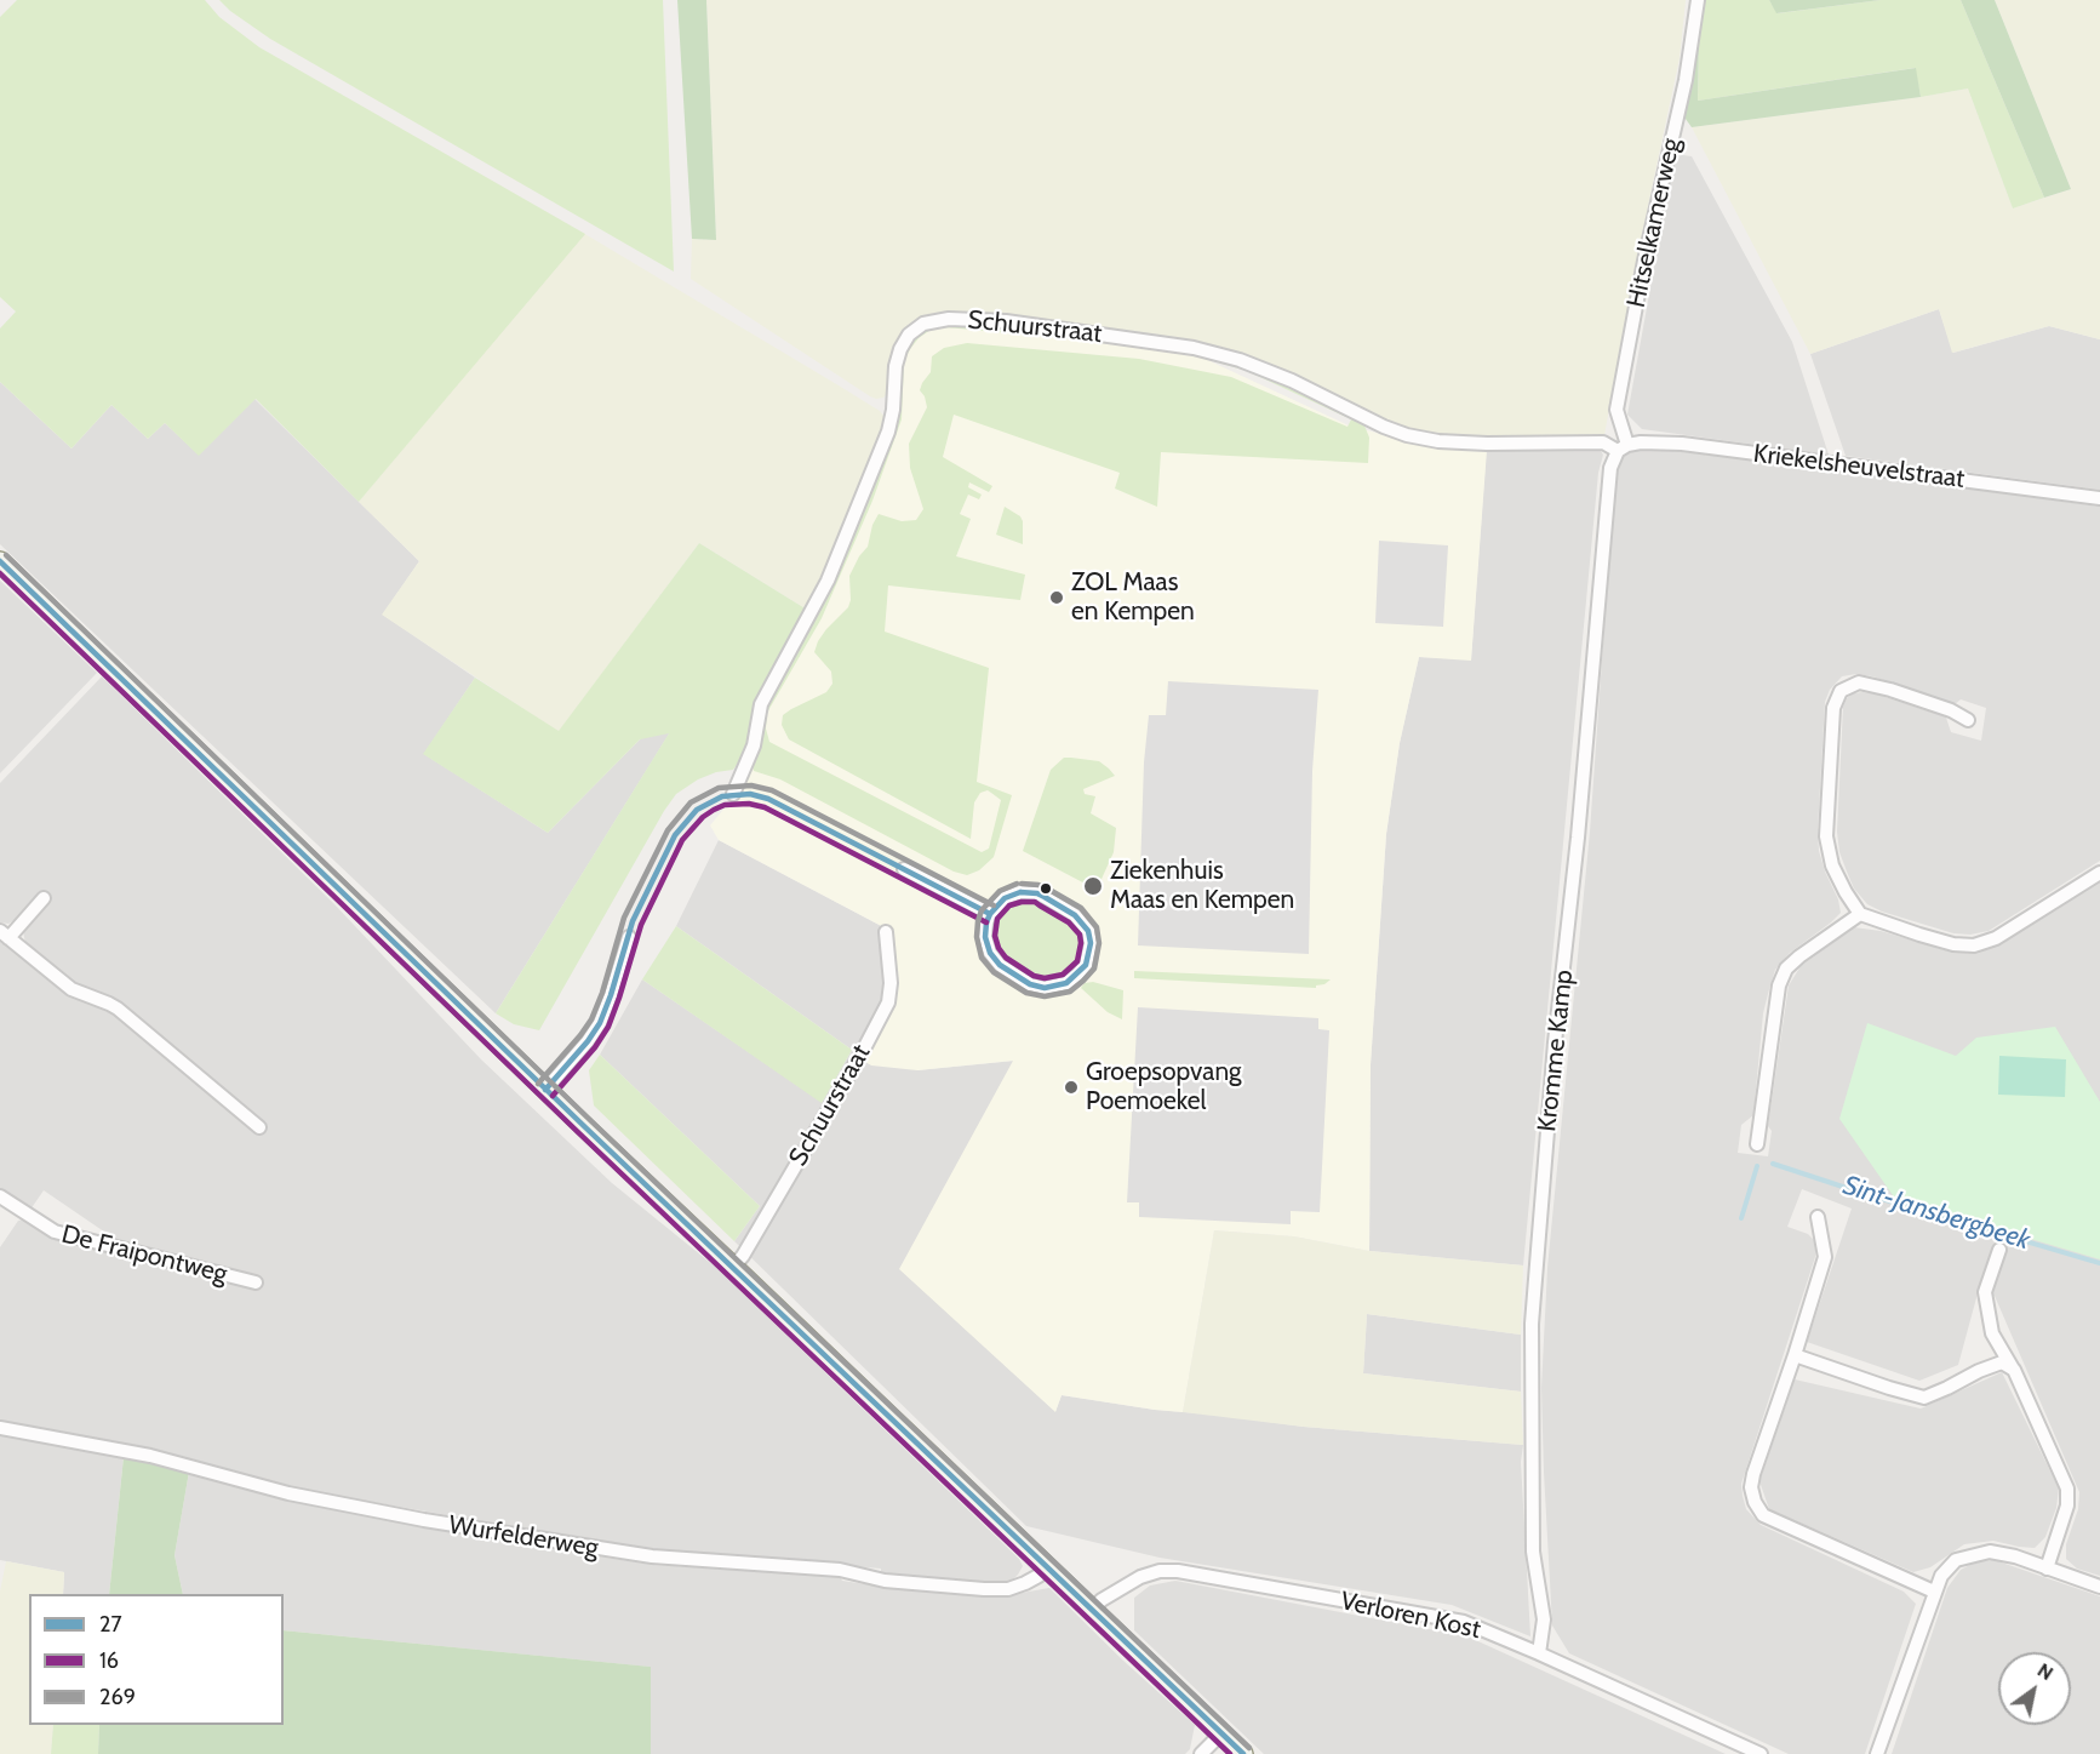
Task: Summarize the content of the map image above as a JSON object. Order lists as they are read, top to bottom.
{
  "streets": {
    "street": [
      "Hitselkamerweg",
      "Schuurstraat",
      "Kriekelsheuvelstraat",
      "Kromme Kamp",
      "De Fraipontweg",
      "Wurfelderweg",
      "Verloren Kost"
    ]
  },
  "crossings": [
    ["Hitselkamerweg", "Schuurstraat"],
    ["Hitselkamerweg", "Kriekelsheuvelstraat"],
    ["Hitselkamerweg", "Kromme Kamp"],
    ["Schuurstraat", "Kriekelsheuvelstraat"],
    ["Schuurstraat", "Kromme Kamp"],
    ["Kriekelsheuvelstraat", "Kromme Kamp"],
    ["Kromme Kamp", "Verloren Kost"]
  ],
  "water": ["Sint-Jansbergbeek"],
  "places": ["ZOL Maas en Kempen", "Ziekenhuis Maas en Kempen", "Groepsopvang Poemoekel"],
  "lines": ["transit line 269", "transit line 27", "transit line 16"],
  "legend": ["27", "16", "269"],
  "north": "top right"
}
